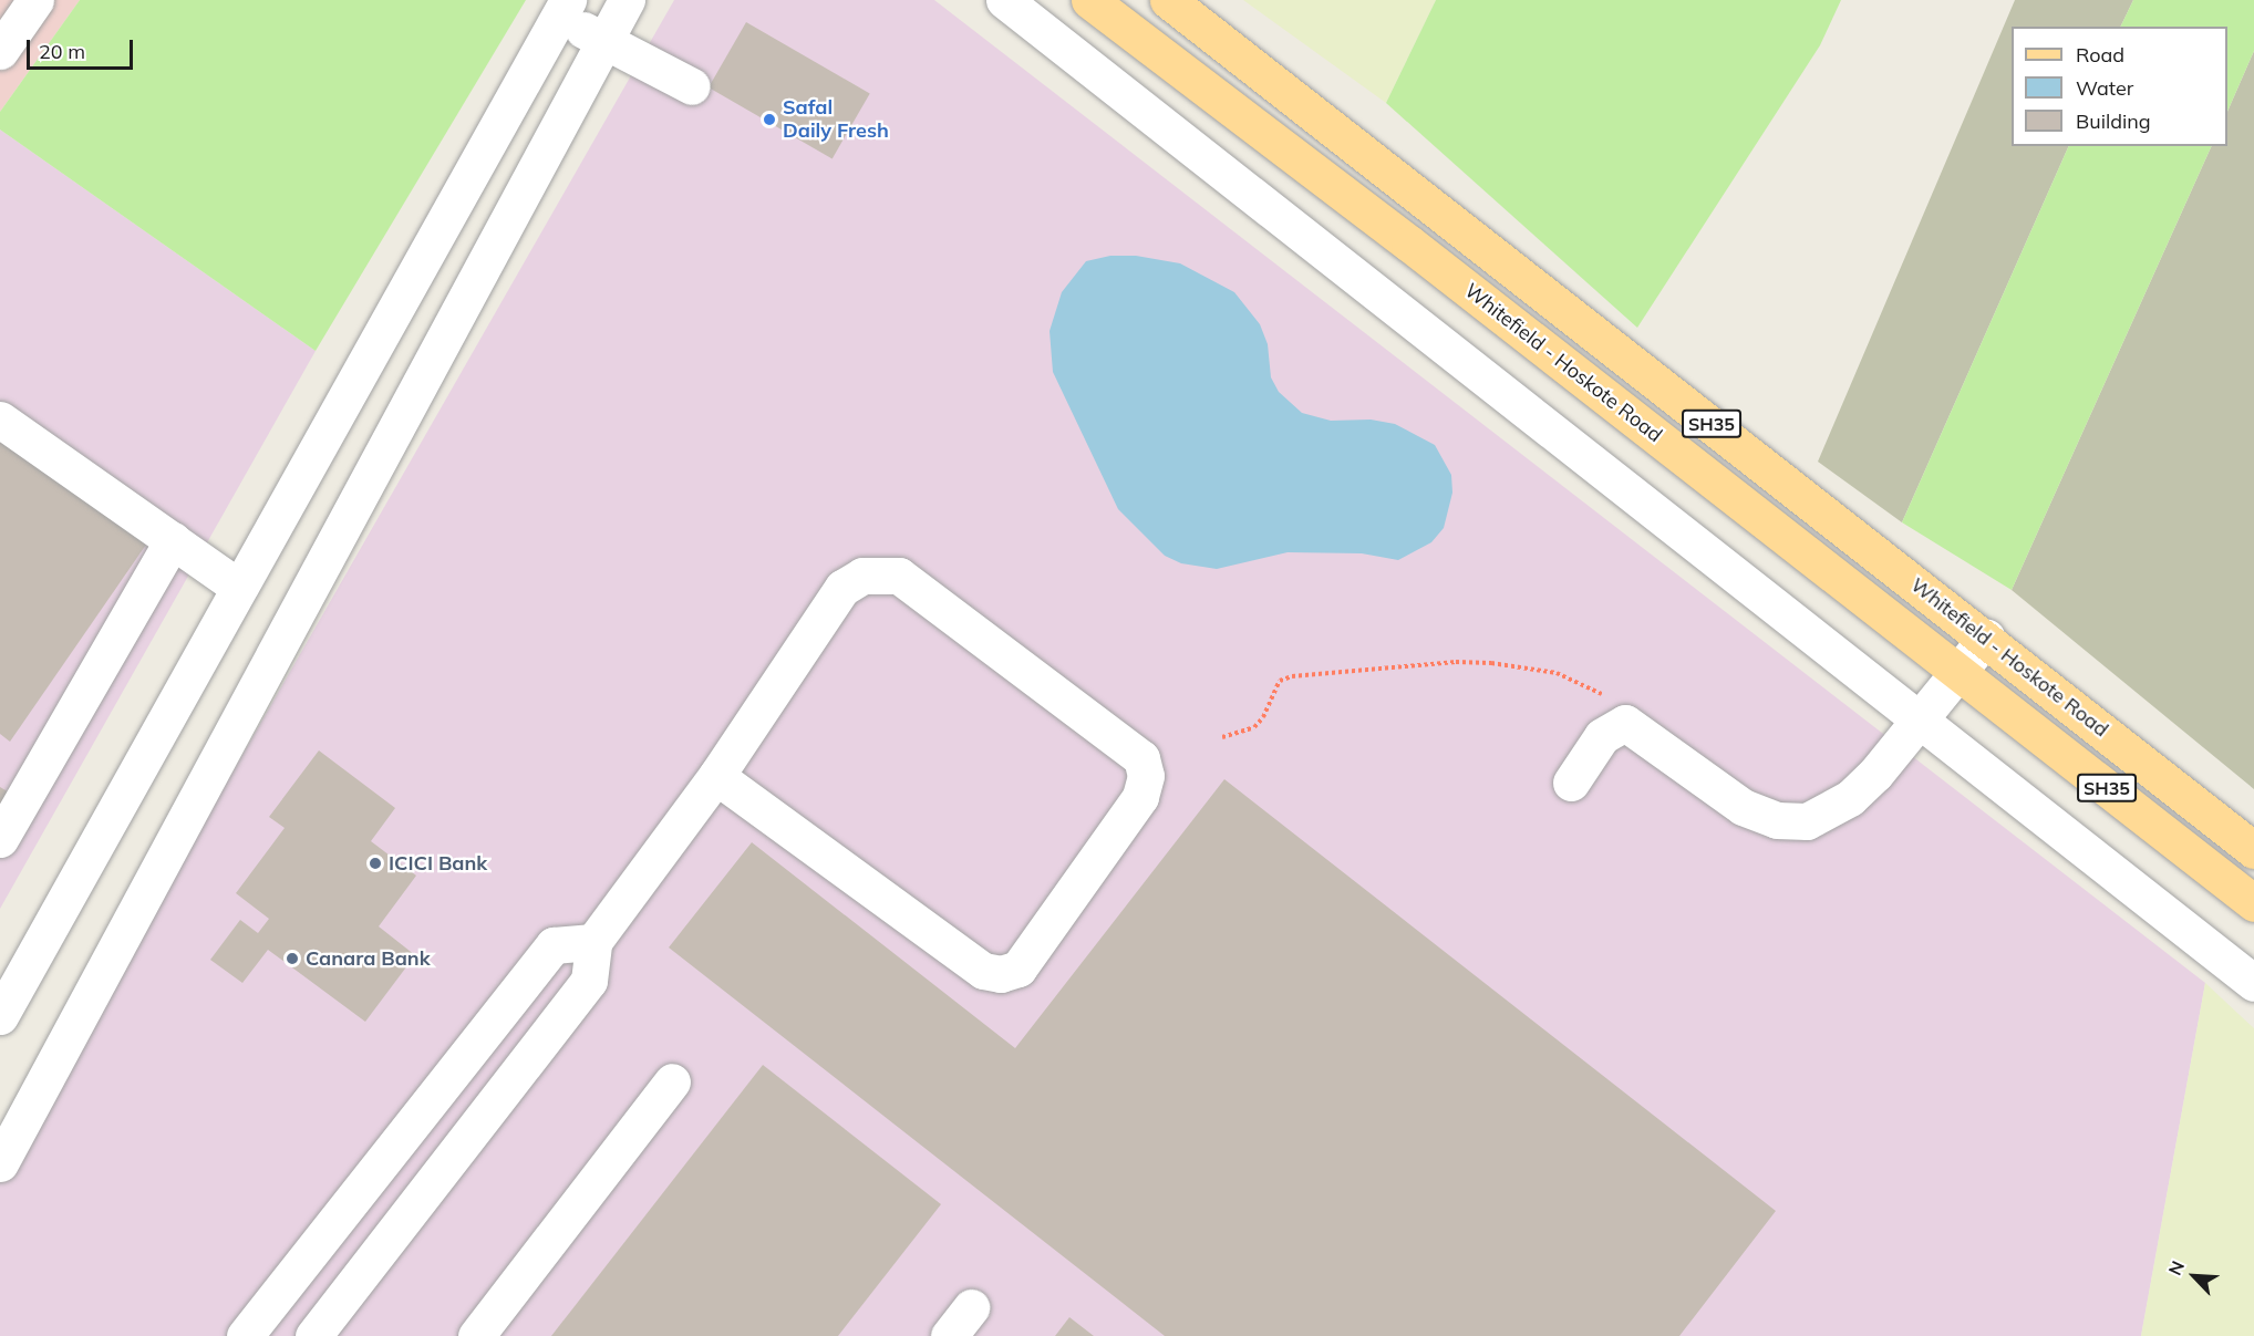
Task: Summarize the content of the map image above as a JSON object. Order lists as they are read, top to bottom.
{
  "streets": {
    "main road": ["Whitefield - Hoskote Road", "SH35"]
  },
  "places": ["Safal Daily Fresh", "ICICI Bank", "Canara Bank"],
  "legend": ["Road", "Water", "Building"],
  "scale_bar": "20 m",
  "north": "top left"
}
